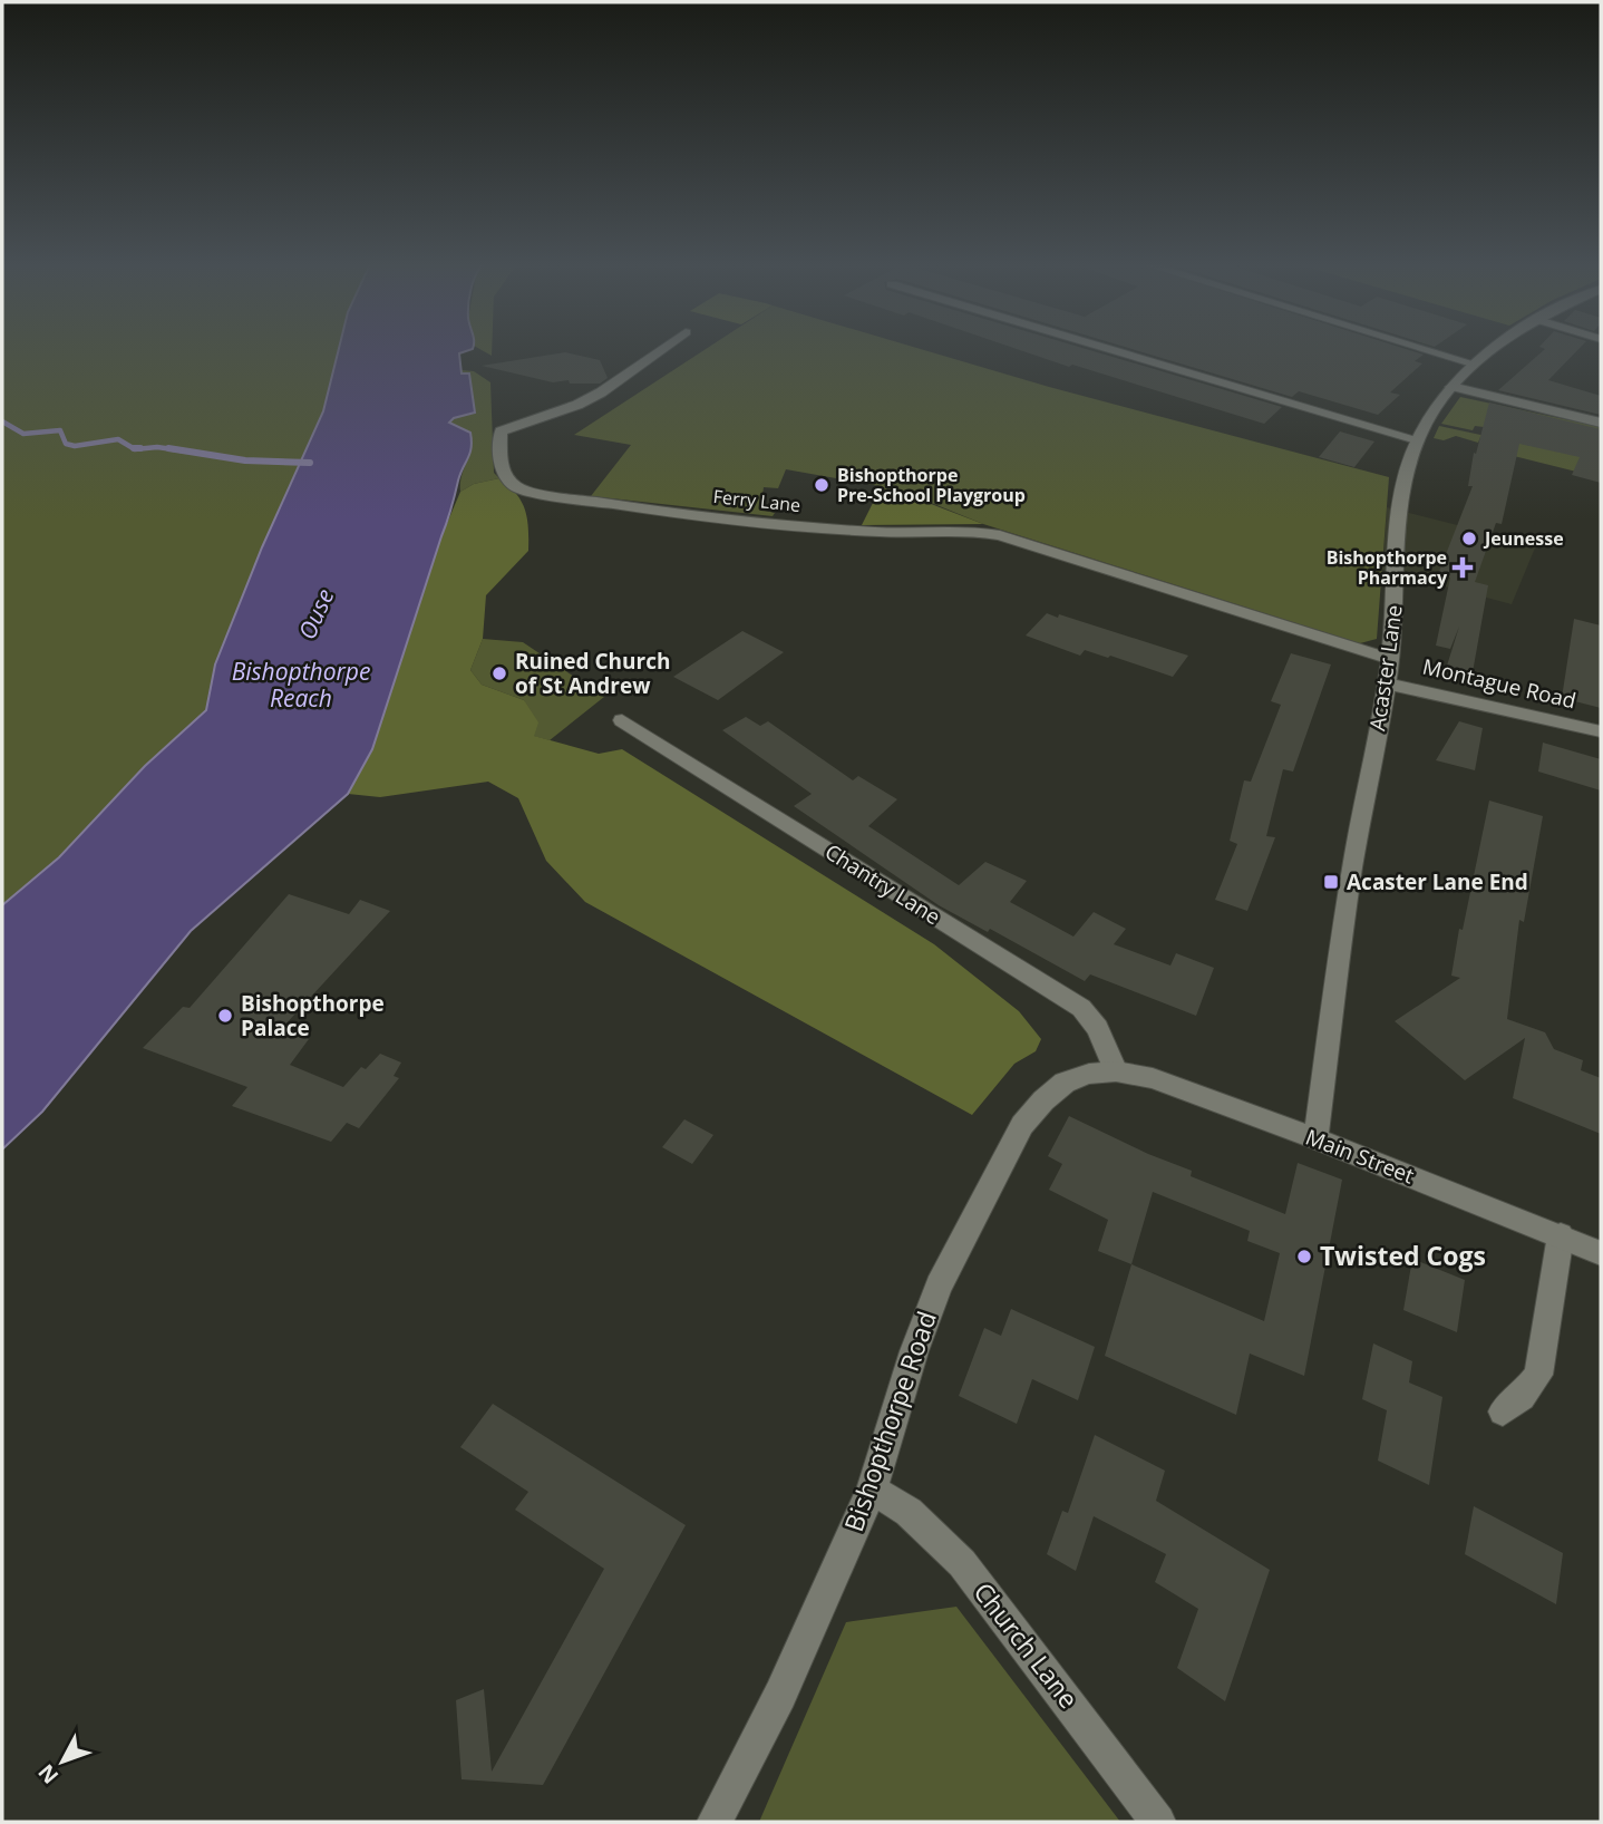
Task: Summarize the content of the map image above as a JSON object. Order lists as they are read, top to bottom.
{
  "streets": {
    "street": [
      "Ferry Lane",
      "Acaster Lane",
      "Montague Road",
      "Chantry Lane",
      "Main Street",
      "Bishopthorpe Road",
      "Church Lane"
    ]
  },
  "crossings": [
    ["Ferry Lane", "Acaster Lane"],
    ["Acaster Lane", "Montague Road"],
    ["Acaster Lane", "Main Street"],
    ["Chantry Lane", "Main Street"],
    ["Chantry Lane", "Bishopthorpe Road"],
    ["Main Street", "Bishopthorpe Road"],
    ["Bishopthorpe Road", "Church Lane"]
  ],
  "water": ["Ouse", "Bishopthorpe Reach"],
  "places": {
    "other": [
      "Bishopthorpe Pre-School Playgroup",
      "Jeunesse",
      "Ruined Church of St Andrew",
      "Bishopthorpe Palace",
      "Twisted Cogs"
    ],
    "health": ["Bishopthorpe Pharmacy"],
    "transit": ["Acaster Lane End"]
  },
  "north": "bottom left"
}
